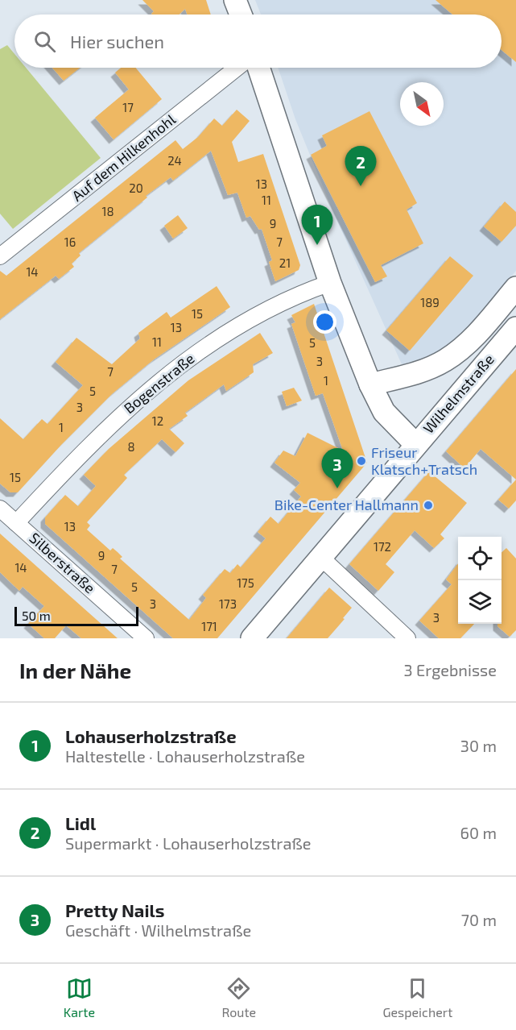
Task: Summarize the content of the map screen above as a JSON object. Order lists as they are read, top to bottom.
{
  "streets": {
    "street": [
      "Auf dem Hilkenhohl",
      "Bogenstraße",
      "Wilhelmstraße",
      "Silberstraße"
    ]
  },
  "crossings": [
    ["Bogenstraße", "Silberstraße"]
  ],
  "places": ["Friseur Klatsch+Tratsch", "Bike-Center Hallmann"],
  "house_numbers": [
    "17",
    "24",
    "13",
    "20",
    "11",
    "18",
    "9",
    "16",
    "7",
    "21",
    "14",
    "189",
    "15",
    "13",
    "11",
    "5",
    "3",
    "7",
    "1",
    "5",
    "3",
    "12",
    "1",
    "8",
    "15",
    "13",
    "172",
    "9",
    "14",
    "7",
    "175",
    "5",
    "3",
    "173",
    "3",
    "171"
  ],
  "scale_bar": "50 m",
  "north": "bottom right",
  "page": {
    "search": "Hier suchen",
    "pins": ["2", "1", "3"],
    "scale": "50 m",
    "heading": ["In der Nähe", "3 Ergebnisse"],
    "list": [
      {
        "mark": "1",
        "name": "Lohauserholzstraße",
        "note": "Haltestelle · Lohauserholzstraße",
        "value": "30 m"
      },
      {
        "mark": "2",
        "name": "Lidl",
        "note": "Supermarkt · Lohauserholzstraße",
        "value": "60 m"
      },
      {
        "mark": "3",
        "name": "Pretty Nails",
        "note": "Geschäft · Wilhelmstraße",
        "value": "70 m"
      }
    ],
    "nav": ["Karte", "Route", "Gespeichert"]
  }
}
